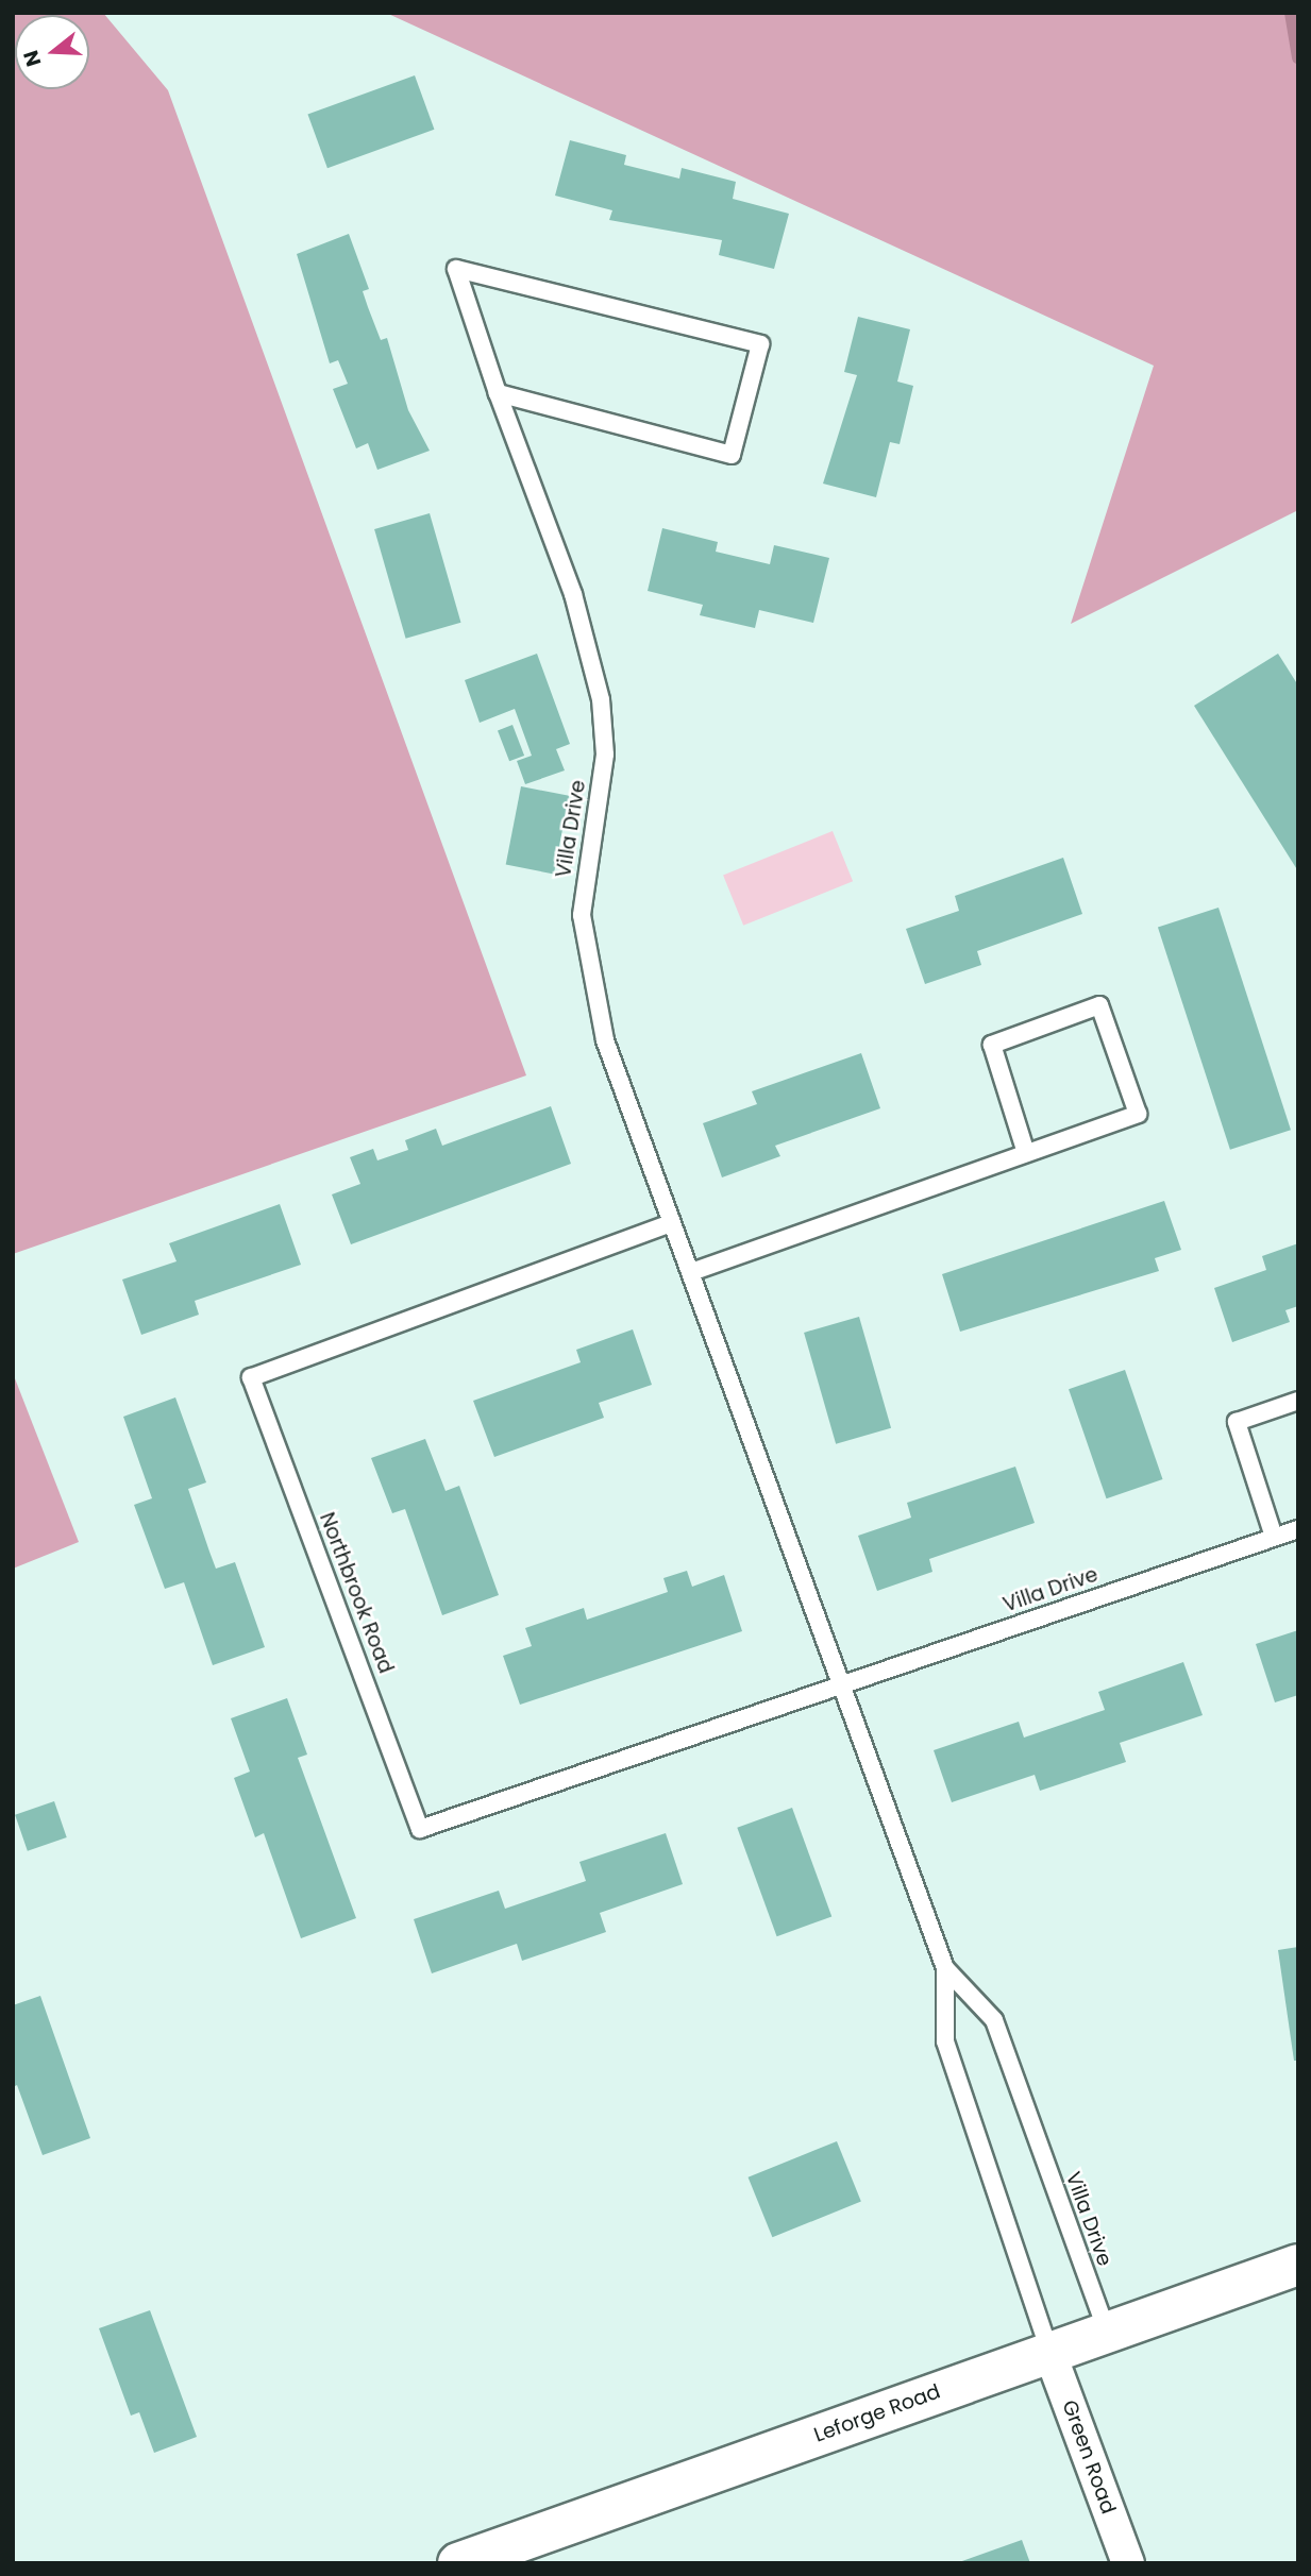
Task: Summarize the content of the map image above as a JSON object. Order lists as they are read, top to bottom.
{
  "streets": {
    "main road": ["Leforge Road"],
    "street": ["Green Road"],
    "lane": ["Villa Drive", "Northbrook Road"]
  },
  "crossings": [
    ["Villa Drive", "Northbrook Road"],
    ["Villa Drive", "Leforge Road"],
    ["Villa Drive", "Green Road"],
    ["Leforge Road", "Green Road"]
  ],
  "north": "left"
}
